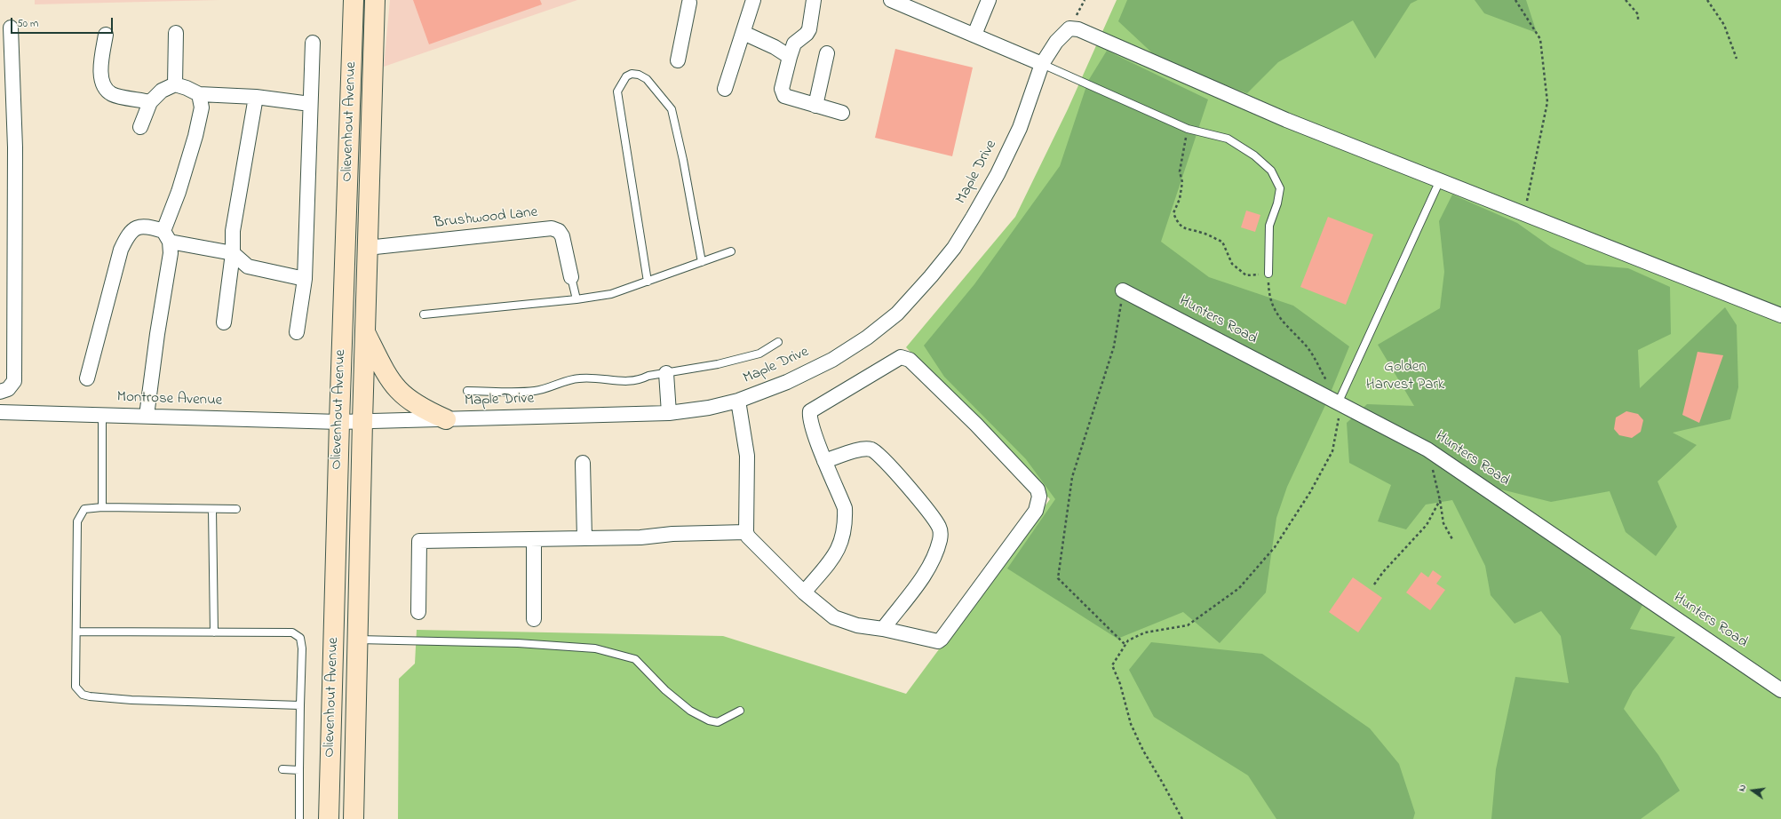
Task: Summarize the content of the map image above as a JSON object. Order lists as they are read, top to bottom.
{
  "streets": {
    "street": [
      "Olievenhout Avenue",
      "Maple Drive",
      "Brushwood Lane",
      "Hunters Road",
      "Montrose Avenue"
    ]
  },
  "crossings": [
    ["Olievenhout Avenue", "Maple Drive"],
    ["Olievenhout Avenue", "Brushwood Lane"],
    ["Olievenhout Avenue", "Montrose Avenue"],
    ["Maple Drive", "Montrose Avenue"]
  ],
  "parks": ["Golden Harvest Park"],
  "scale_bar": "50 m",
  "north": "left"
}
